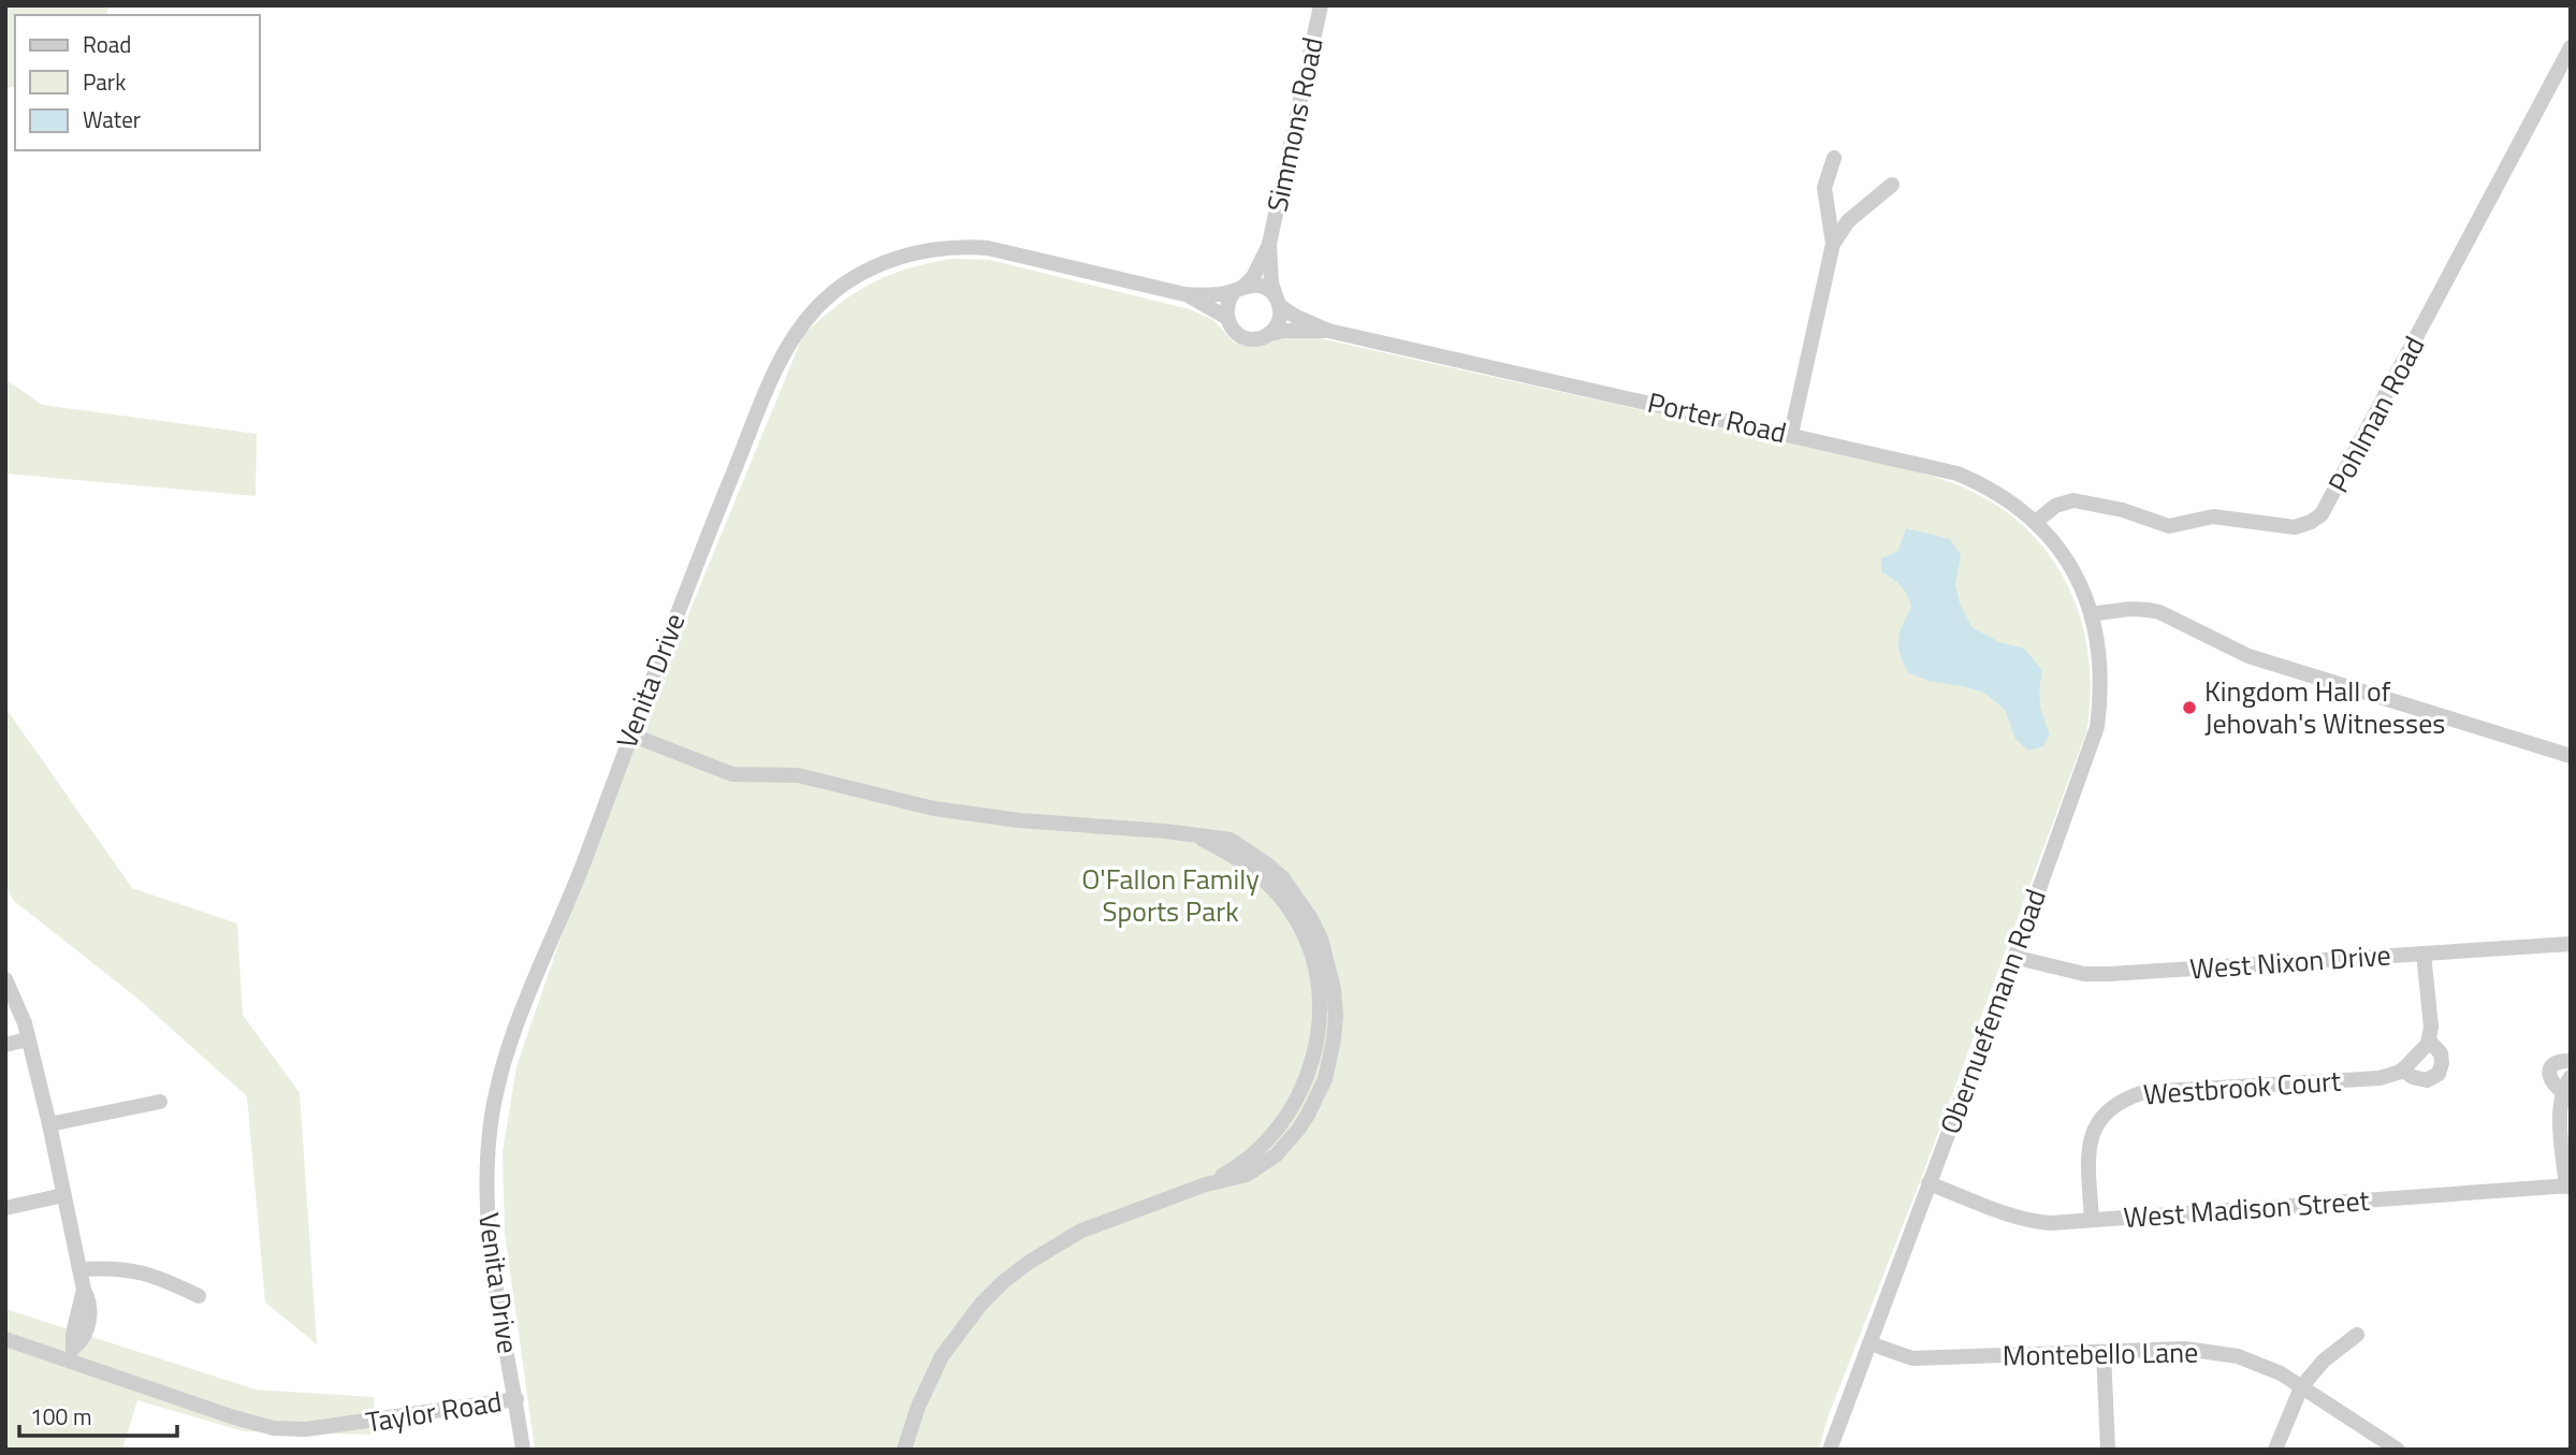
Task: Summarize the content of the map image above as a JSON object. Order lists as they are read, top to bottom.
{
  "streets": {
    "street": [
      "Simmons Road",
      "Pohlman Road",
      "Porter Road",
      "Venita Drive",
      "West Nixon Drive",
      "Obernuefemann Road",
      "Westbrook Court",
      "West Madison Street",
      "Montebello Lane",
      "Taylor Road"
    ]
  },
  "crossings": [
    ["Simmons Road", "Porter Road"],
    ["Simmons Road", "Venita Drive"],
    ["Pohlman Road", "Porter Road"],
    ["Porter Road", "Venita Drive"],
    ["Porter Road", "Obernuefemann Road"],
    ["Venita Drive", "Taylor Road"],
    ["West Nixon Drive", "Obernuefemann Road"],
    ["West Nixon Drive", "Westbrook Court"],
    ["Obernuefemann Road", "West Madison Street"],
    ["Obernuefemann Road", "Montebello Lane"],
    ["Westbrook Court", "West Madison Street"]
  ],
  "parks": ["O'Fallon Family Sports Park"],
  "places": ["Kingdom Hall of Jehovah's Witnesses"],
  "legend": ["Road", "Park", "Water"],
  "scale_bar": "100 m"
}
